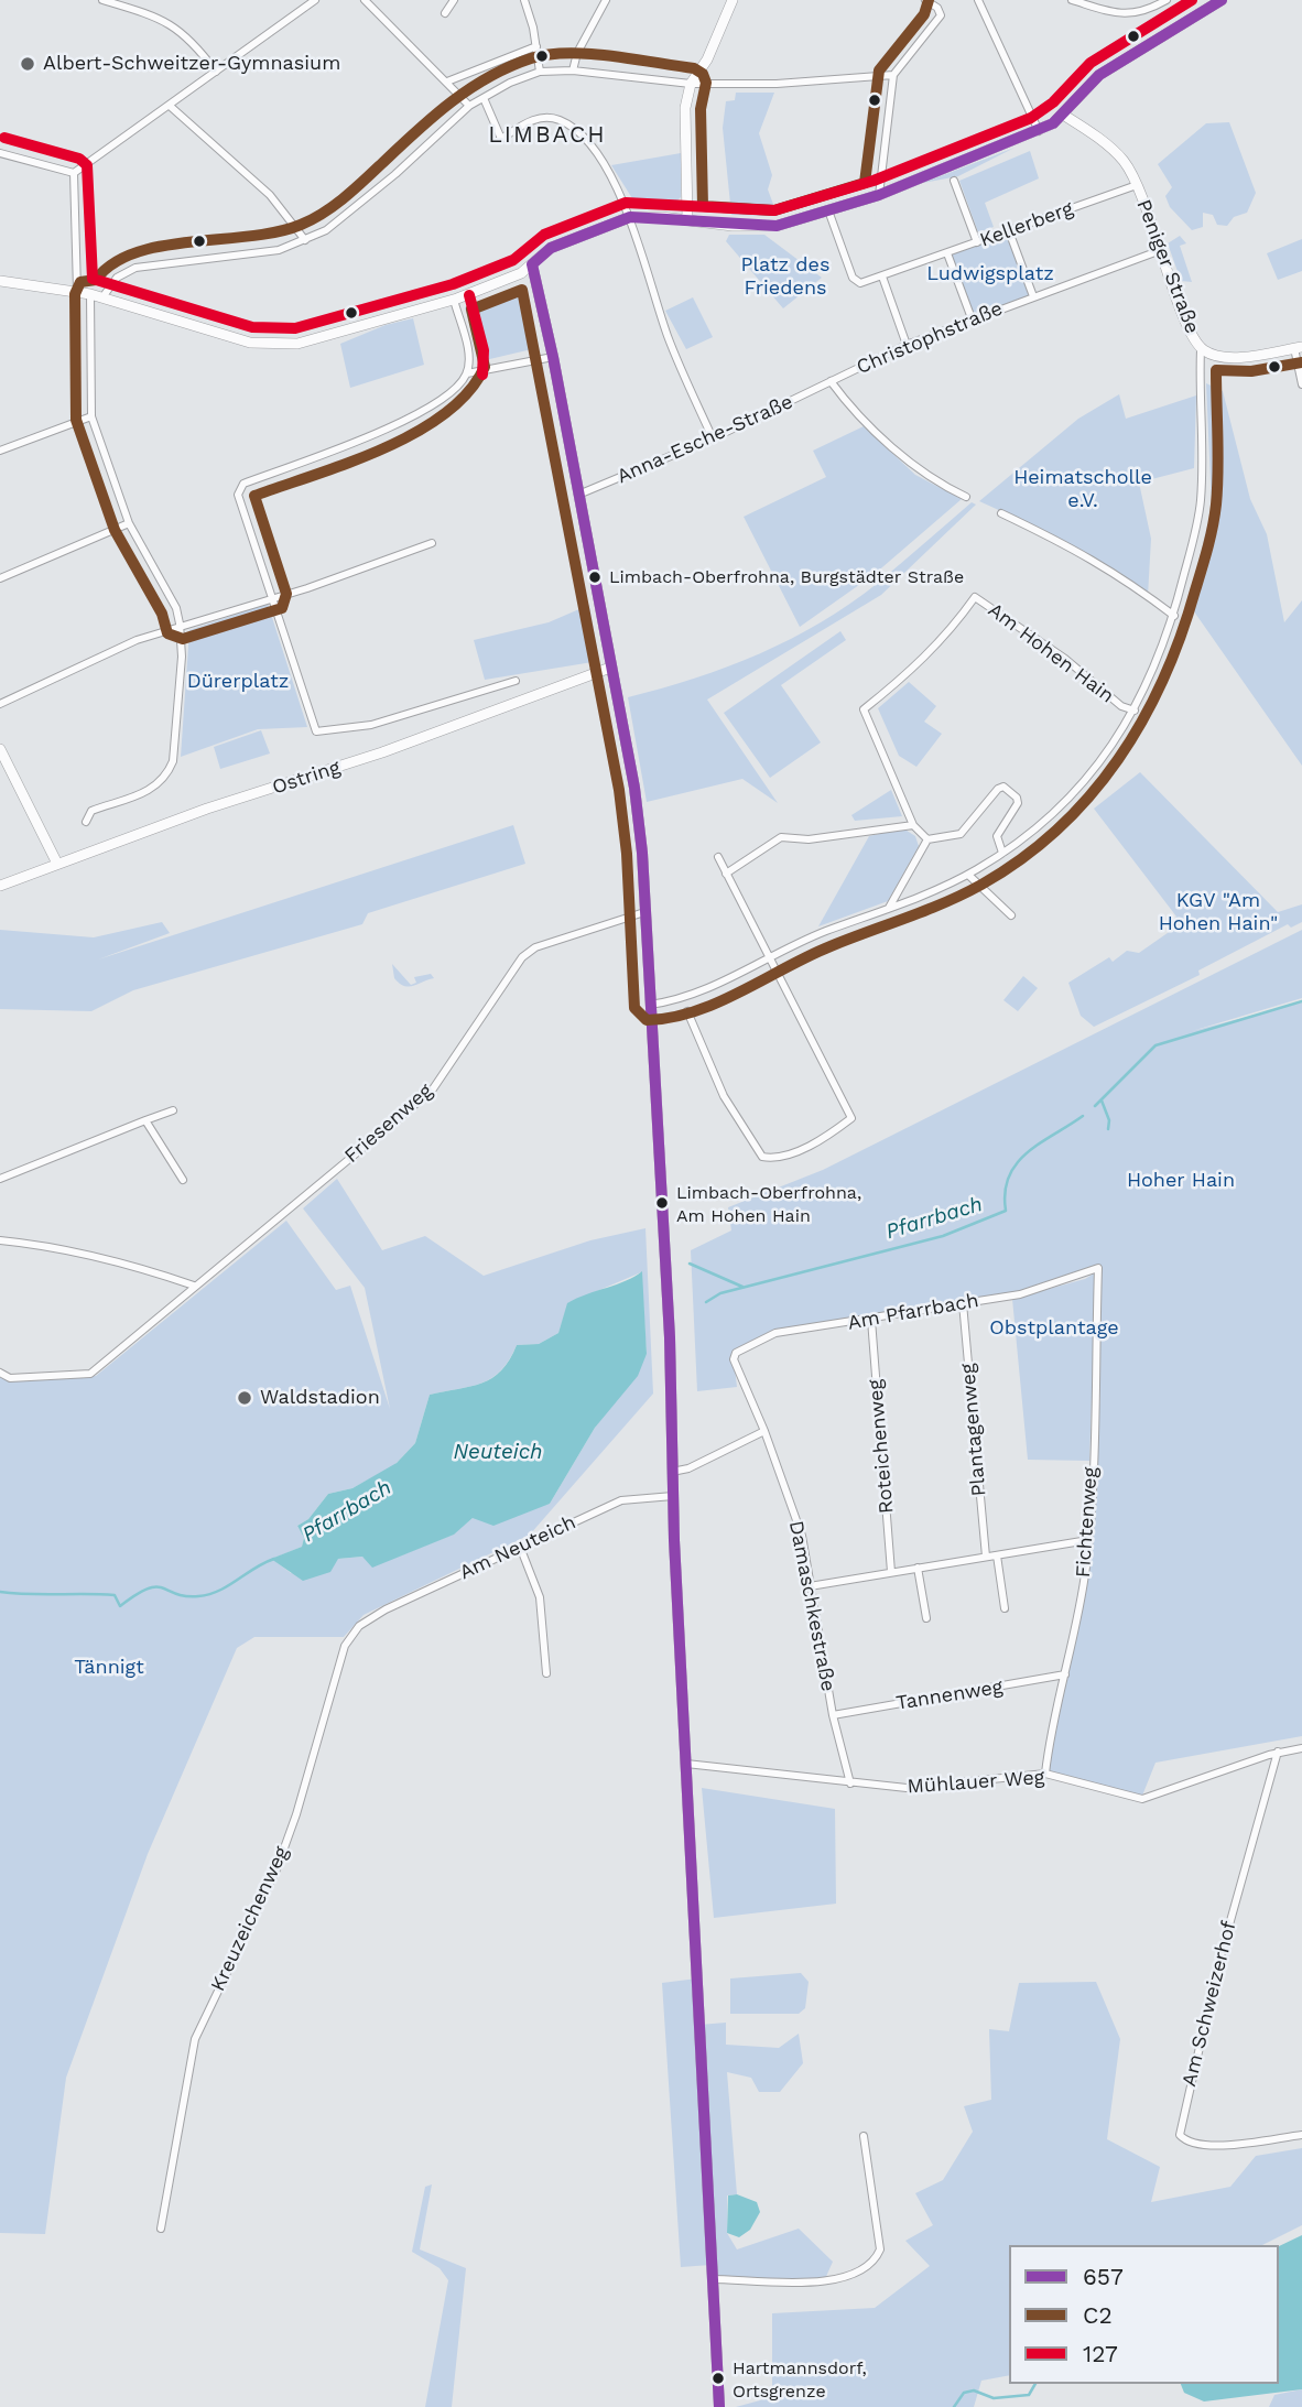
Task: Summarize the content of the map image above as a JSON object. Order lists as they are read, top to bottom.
{
  "streets": {
    "main road": ["Peniger Straße", "Ostring"],
    "street": [
      "Kellerberg",
      "Christophstraße",
      "Anna-Esche-Straße",
      "Am Hohen Hain",
      "Friesenweg",
      "Am Pfarrbach",
      "Plantagenweg",
      "Roteichenweg",
      "Fichtenweg",
      "Am Neuteich",
      "Damaschkestraße",
      "Tannenweg",
      "Mühlauer Weg",
      "Kreuzeichenweg",
      "Am Schweizerhof"
    ]
  },
  "crossings": [
    ["Kellerberg", "Peniger Straße"],
    ["Peniger Straße", "Christophstraße"],
    ["Peniger Straße", "Am Hohen Hain"],
    ["Christophstraße", "Anna-Esche-Straße"],
    ["Am Pfarrbach", "Plantagenweg"],
    ["Am Pfarrbach", "Roteichenweg"],
    ["Am Pfarrbach", "Fichtenweg"],
    ["Am Pfarrbach", "Damaschkestraße"],
    ["Fichtenweg", "Tannenweg"],
    ["Fichtenweg", "Mühlauer Weg"],
    ["Am Neuteich", "Kreuzeichenweg"],
    ["Damaschkestraße", "Tannenweg"],
    ["Damaschkestraße", "Mühlauer Weg"],
    ["Mühlauer Weg", "Am Schweizerhof"]
  ],
  "districts": ["LIMBACH"],
  "water": ["Pfarrbach", "Neuteich"],
  "parks": [
    "Platz des Friedens",
    "Ludwigsplatz",
    "Heimatscholle e.V.",
    "Dürerplatz",
    "KGV \"Am Hohen Hain\"",
    "Hoher Hain",
    "Obstplantage",
    "Tännigt"
  ],
  "places": [
    "Albert-Schweitzer-Gymnasium",
    "Limbach-Oberfrohna, Burgstädter Straße",
    "Limbach-Oberfrohna, Am Hohen Hain",
    "Waldstadion",
    "Hartmannsdorf, Ortsgrenze"
  ],
  "lines": ["transit line 657", "transit line C2", "transit line 127"],
  "legend": ["657", "C2", "127"]
}
